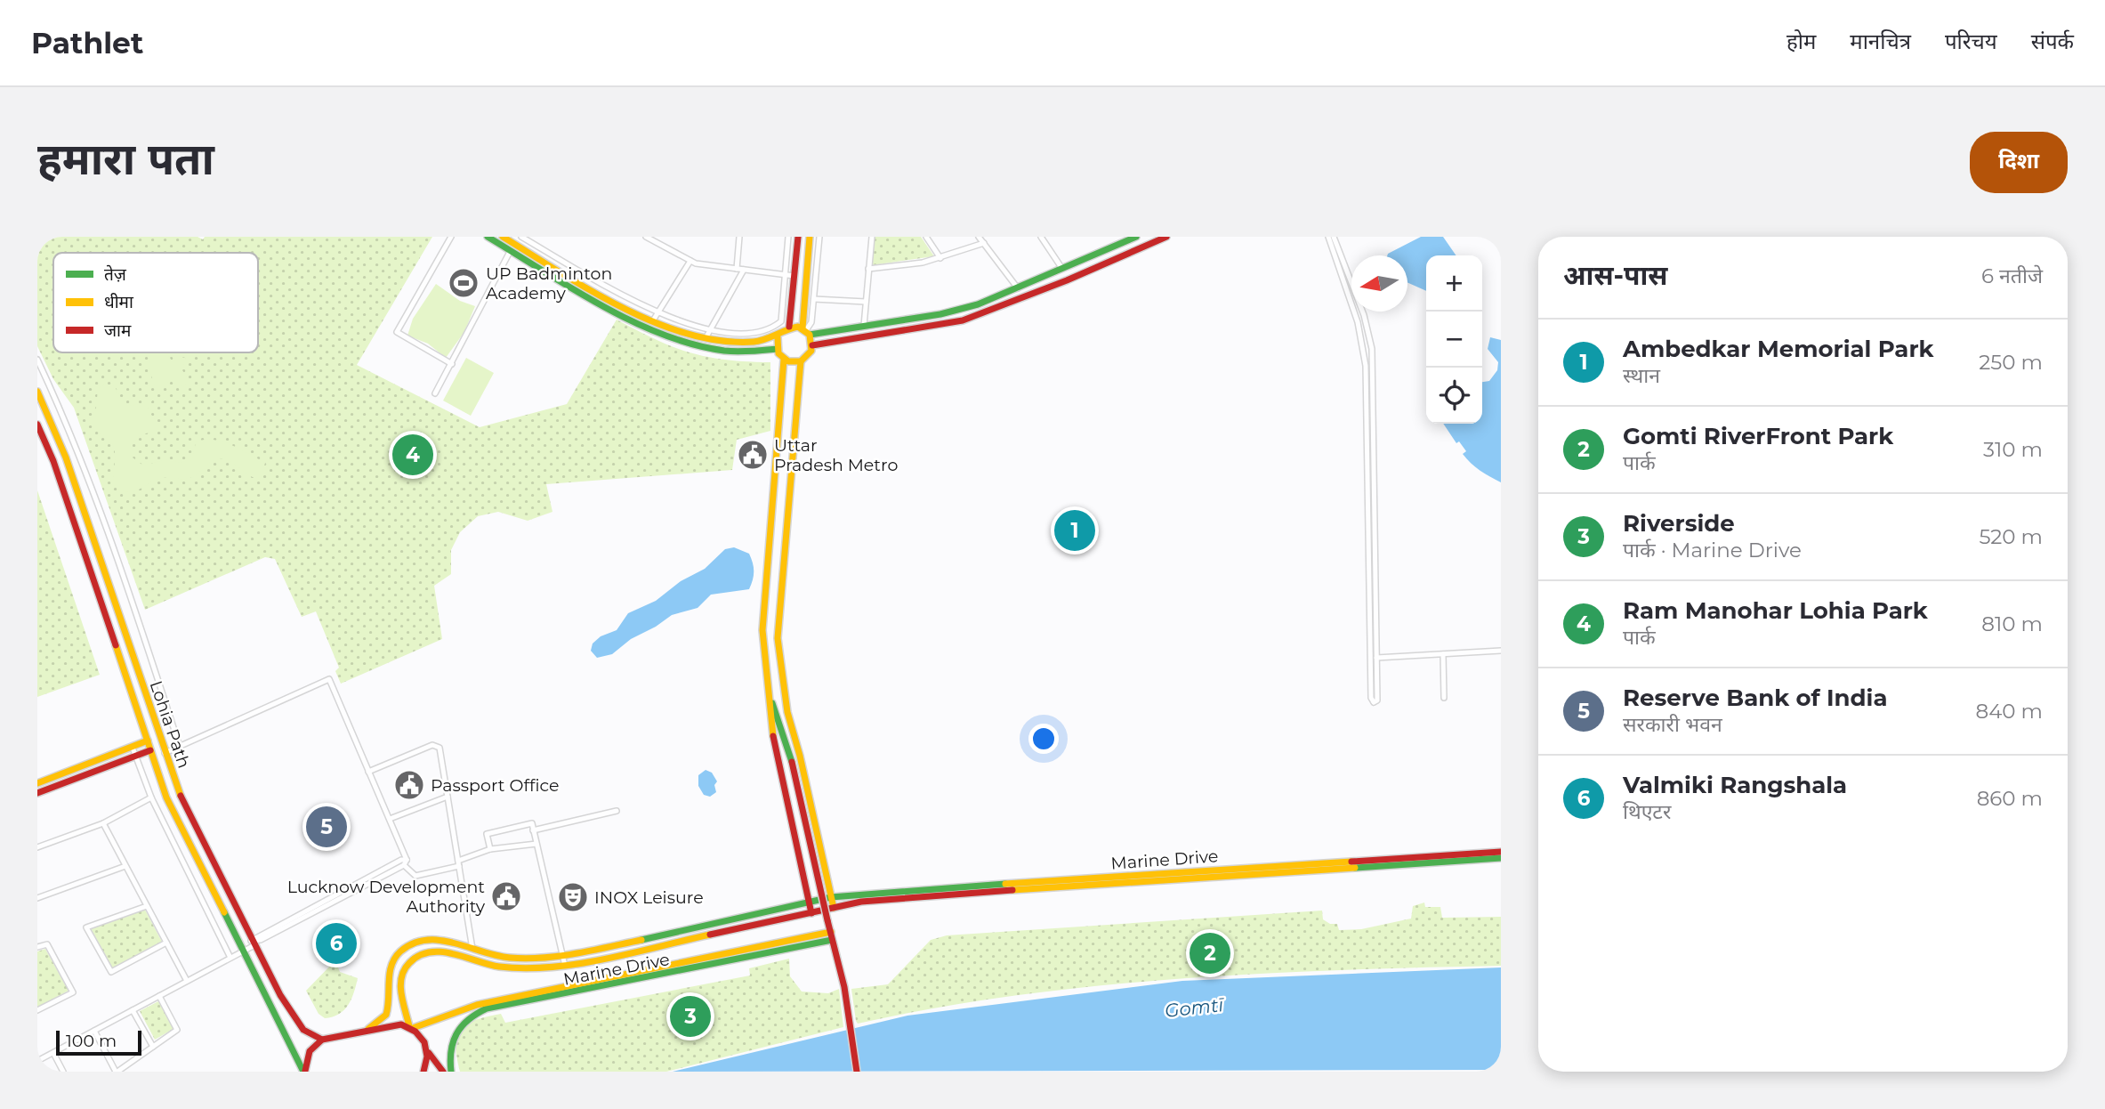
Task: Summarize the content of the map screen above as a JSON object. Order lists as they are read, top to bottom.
{
  "streets": {
    "street": ["Lohia Path", "Marine Drive"]
  },
  "crossings": [
    ["Lohia Path", "Marine Drive"]
  ],
  "water": ["Gomtī"],
  "places": {
    "sports": ["UP Badminton Academy"],
    "public building": ["Uttar Pradesh Metro", "Passport Office", "Lucknow Development Authority"],
    "theatre": ["INOX Leisure"]
  },
  "legend": ["तेज़", "धीमा", "जाम"],
  "scale_bar": "100 m",
  "north": "left",
  "page": {
    "header": "Pathlet",
    "nav": [
      "होम",
      "मानचित्र",
      "परिचय",
      "संपर्क"
    ],
    "buttons": "दिशा",
    "title": "हमारा पता",
    "heading": ["आस-पास", "6 नतीजे"],
    "map_buttons": ["+", "−"],
    "list": [
      {
        "mark": "1",
        "name": "Ambedkar Memorial Park",
        "note": "स्थान",
        "value": "250 m"
      },
      {
        "mark": "2",
        "name": "Gomti RiverFront Park",
        "note": "पार्क",
        "value": "310 m"
      },
      {
        "mark": "3",
        "name": "Riverside",
        "note": "पार्क · Marine Drive",
        "value": "520 m"
      },
      {
        "mark": "4",
        "name": "Ram Manohar Lohia Park",
        "note": "पार्क",
        "value": "810 m"
      },
      {
        "mark": "5",
        "name": "Reserve Bank of India",
        "note": "सरकारी भवन",
        "value": "840 m"
      },
      {
        "mark": "6",
        "name": "Valmiki Rangshala",
        "note": "थिएटर",
        "value": "860 m"
      }
    ],
    "pins": [
      "4",
      "1",
      "5",
      "6",
      "2",
      "3"
    ],
    "scale": "100 m"
  }
}
